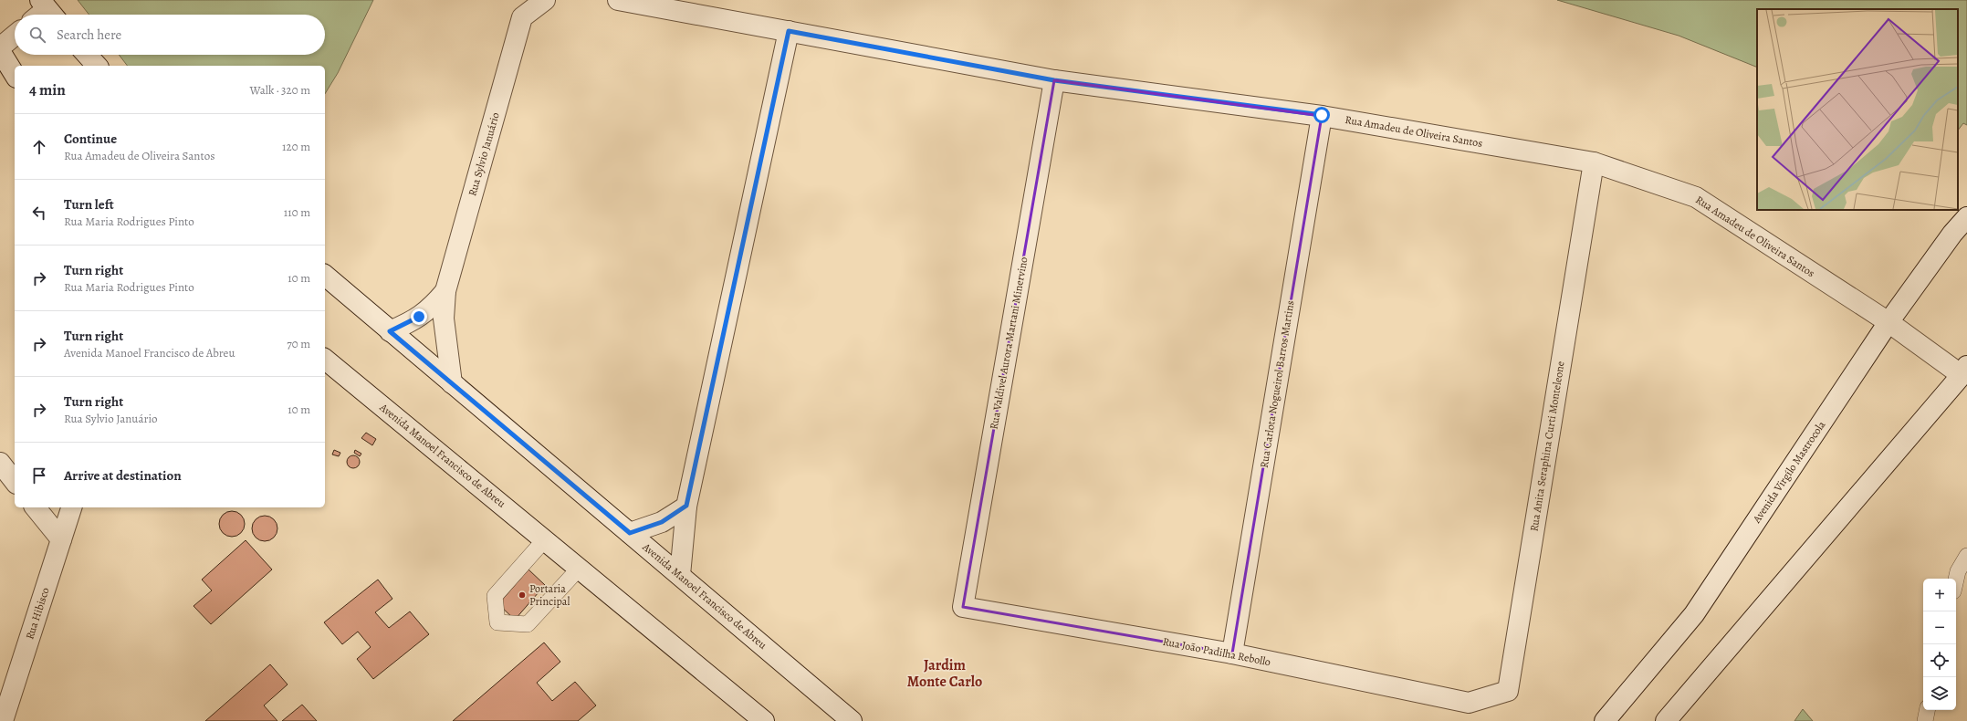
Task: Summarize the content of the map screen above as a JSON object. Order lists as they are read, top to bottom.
{
  "streets": {
    "street": [
      "Rua Amadeu de Oliveira Santos",
      "Rua Sylvio Januário",
      "Rua Valdivel Aurora Martani Minervino",
      "Rua Carlota Nogueirol Barros Martins",
      "Rua Anita Seraphina Curti Monteleone",
      "Avenida Manoel Francisco de Abreu",
      "Avenida Virgílo Mastrocola",
      "Rua Hibisco",
      "Rua João Padilha Rebollo"
    ]
  },
  "crossings": [
    ["Rua Amadeu de Oliveira Santos", "Rua Valdivel Aurora Martani Minervino"],
    ["Rua Amadeu de Oliveira Santos", "Rua Carlota Nogueirol Barros Martins"],
    ["Rua Amadeu de Oliveira Santos", "Rua Anita Seraphina Curti Monteleone"],
    ["Rua Amadeu de Oliveira Santos", "Avenida Virgílo Mastrocola"],
    ["Rua Sylvio Januário", "Avenida Manoel Francisco de Abreu"],
    ["Rua Valdivel Aurora Martani Minervino", "Rua João Padilha Rebollo"],
    ["Rua Carlota Nogueirol Barros Martins", "Rua João Padilha Rebollo"],
    ["Rua Anita Seraphina Curti Monteleone", "Rua João Padilha Rebollo"]
  ],
  "districts": ["Jardim Monte Carlo"],
  "places": ["Portaria Principal"],
  "page": {
    "search": "Search here",
    "heading": ["4 min", "Walk · 320 m"],
    "list": [
      ["Continue", "Rua Amadeu de Oliveira Santos", "120 m"],
      ["Turn left", "Rua Maria Rodrigues Pinto", "110 m"],
      ["Turn right", "Rua Maria Rodrigues Pinto", "10 m"],
      ["Turn right", "Avenida Manoel Francisco de Abreu", "70 m"],
      ["Turn right", "Rua Sylvio Januário", "10 m"],
      "Arrive at destination"
    ],
    "map_buttons": ["+", "−"]
  }
}
